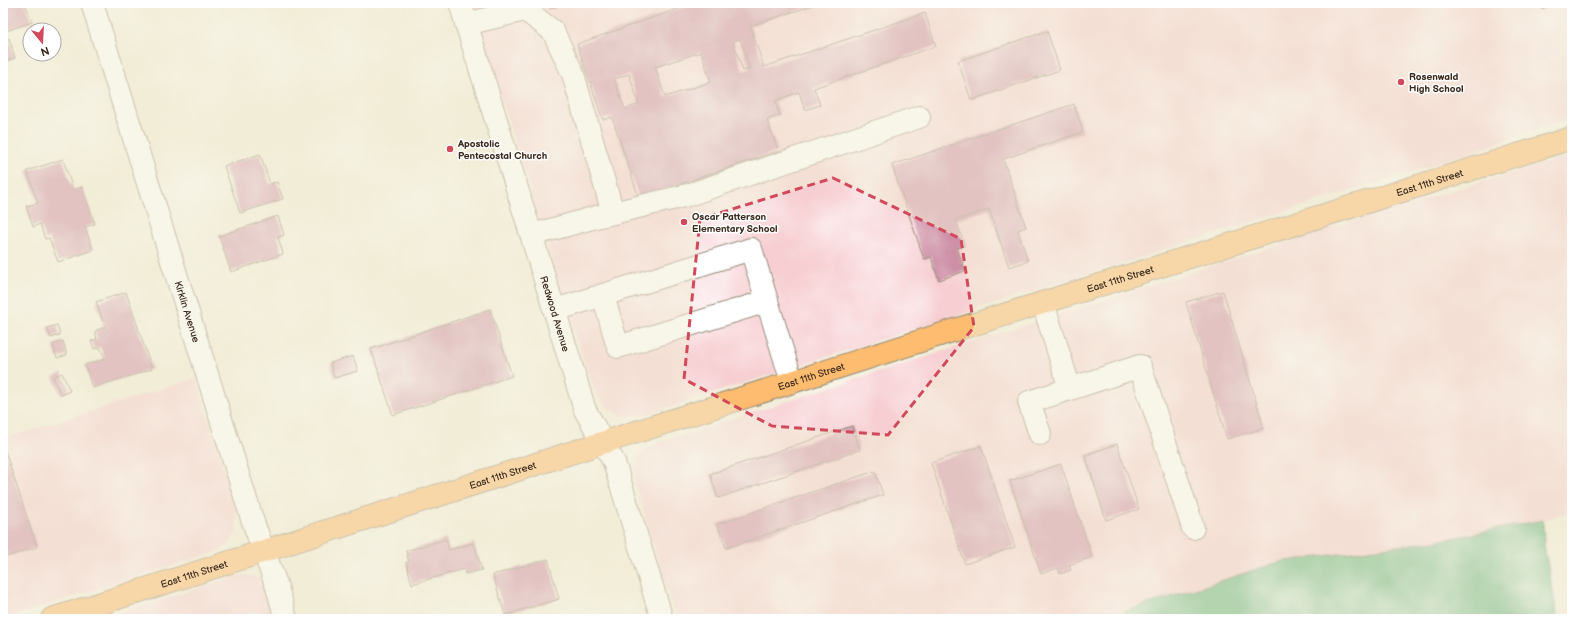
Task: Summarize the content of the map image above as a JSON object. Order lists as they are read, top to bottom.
{
  "streets": {
    "main road": ["East 11th Street"],
    "street": ["Kirklin Avenue", "Redwood Avenue"]
  },
  "crossings": [
    ["East 11th Street", "Kirklin Avenue"],
    ["East 11th Street", "Redwood Avenue"]
  ],
  "places": ["Rosenwald High School", "Apostolic Pentecostal Church", "Oscar Patterson Elementary School"],
  "north": "bottom"
}
